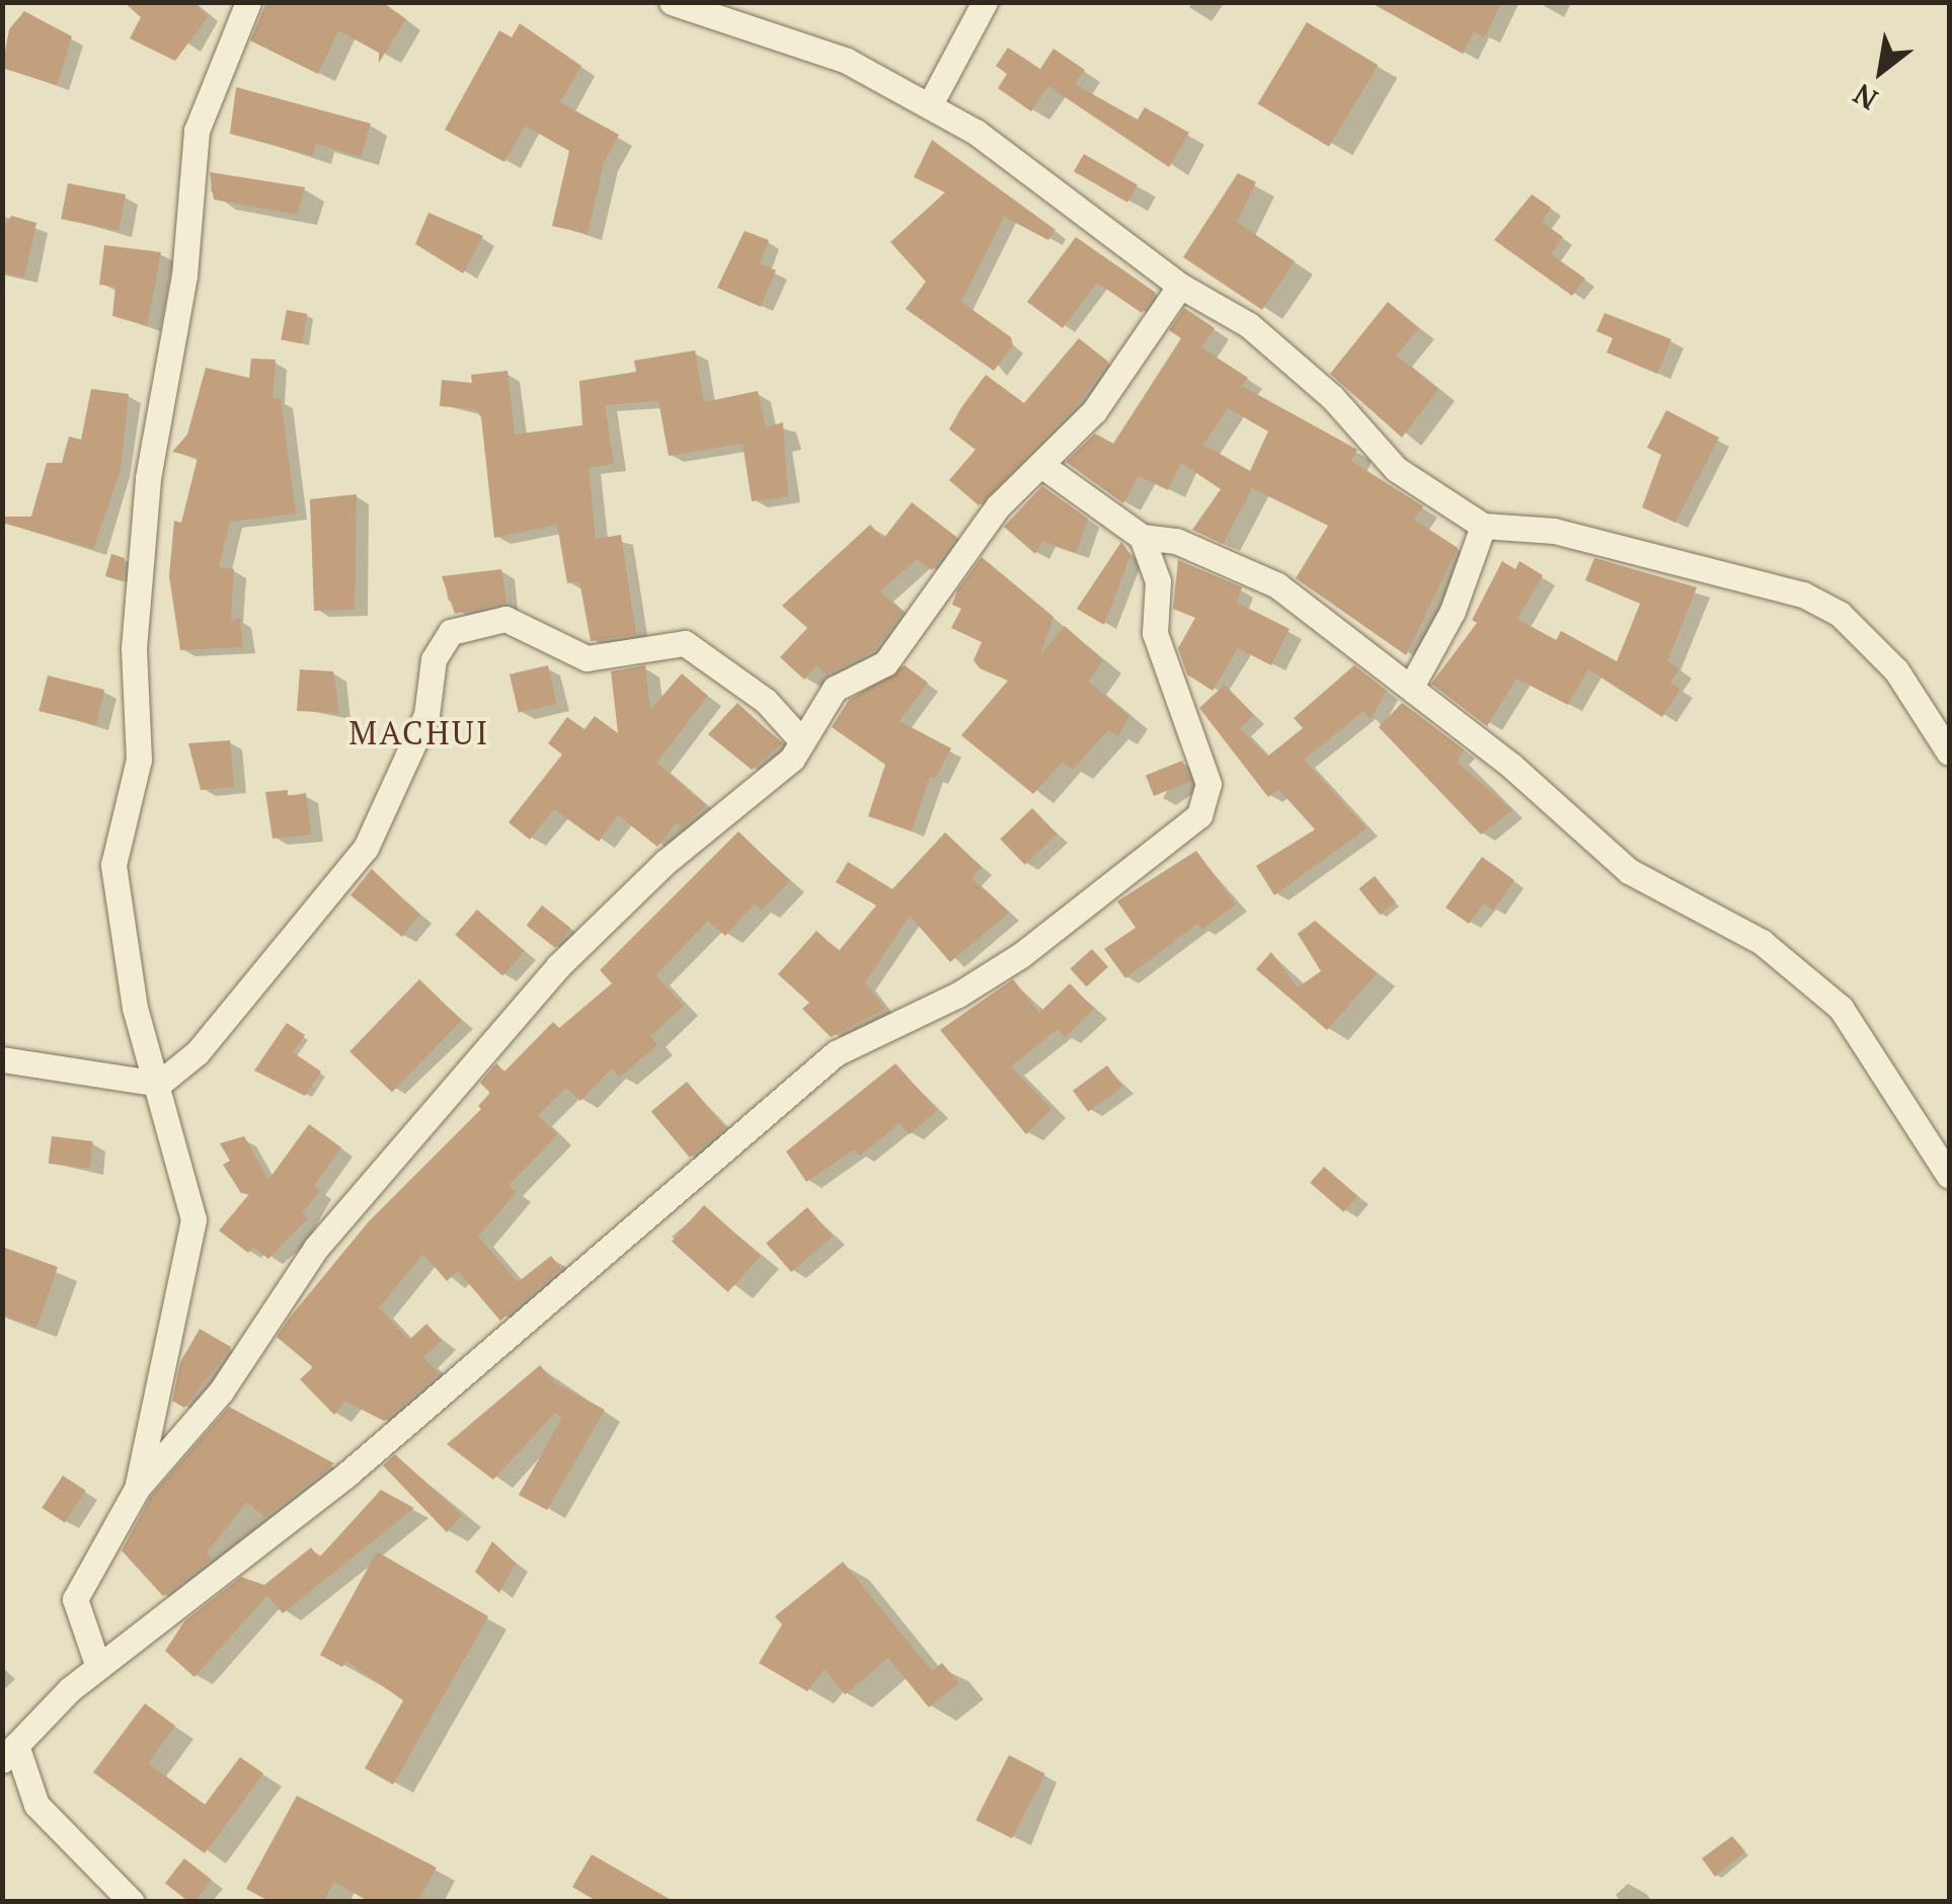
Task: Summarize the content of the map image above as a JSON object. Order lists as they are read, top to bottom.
{
  "districts": ["MACHUI"],
  "north": "bottom left"
}
